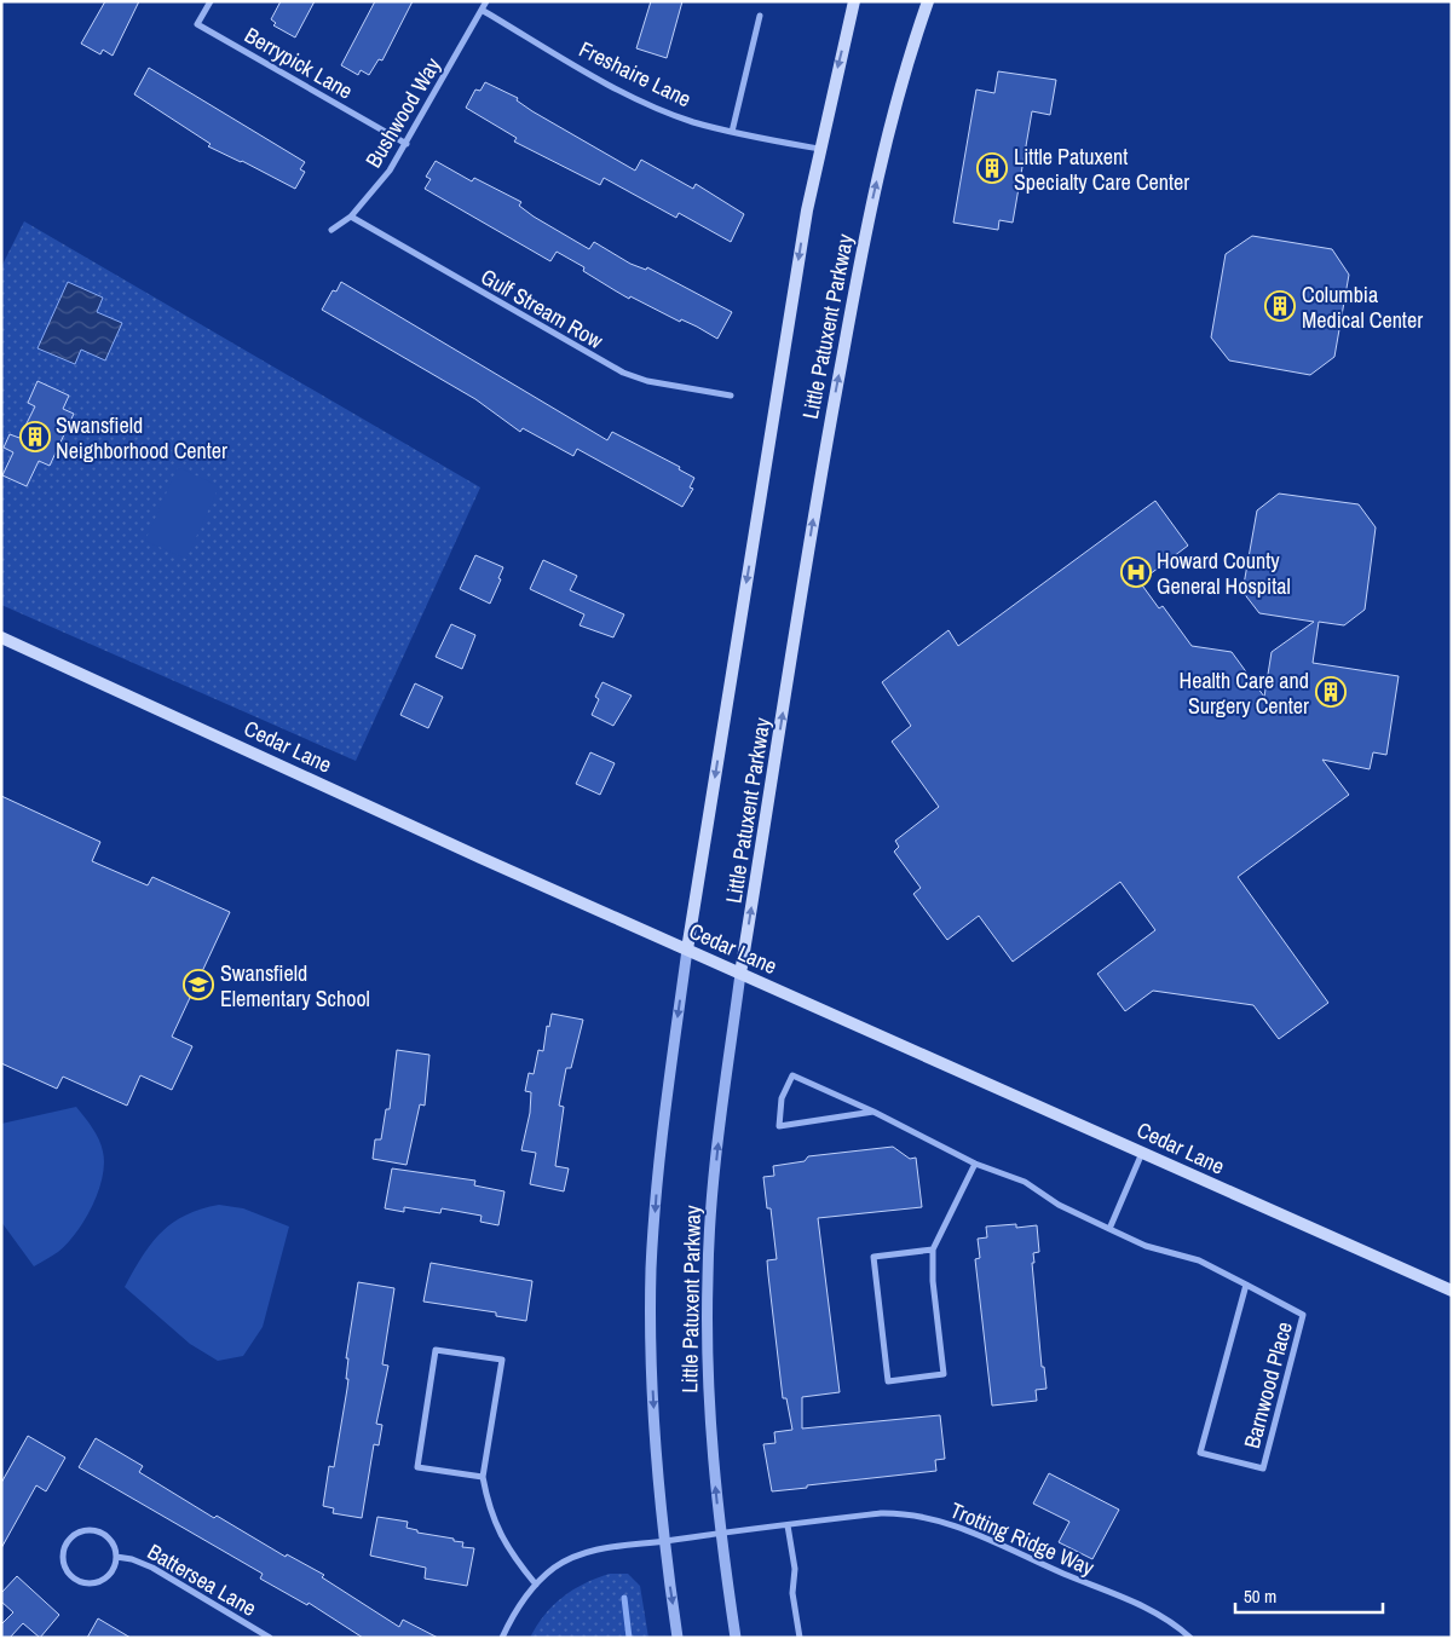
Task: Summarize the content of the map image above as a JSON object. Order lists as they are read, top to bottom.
{
  "streets": {
    "main road": ["Little Patuxent Parkway", "Cedar Lane"],
    "street": [
      "Berrypick Lane",
      "Freshaire Lane",
      "Bushwood Way",
      "Gulf Stream Row",
      "Barnwood Place",
      "Trotting Ridge Way",
      "Battersea Lane"
    ]
  },
  "crossings": [
    ["Berrypick Lane", "Bushwood Way"],
    ["Freshaire Lane", "Bushwood Way"],
    ["Freshaire Lane", "Little Patuxent Parkway"],
    ["Bushwood Way", "Gulf Stream Row"],
    ["Little Patuxent Parkway", "Cedar Lane"],
    ["Little Patuxent Parkway", "Trotting Ridge Way"]
  ],
  "places": {
    "building": [
      "Little Patuxent Specialty Care Center",
      "Columbia Medical Center",
      "Swansfield Neighborhood Center",
      "Health Care and Surgery Center"
    ],
    "hospital": ["Howard County General Hospital"],
    "school or university": ["Swansfield Elementary School"]
  },
  "scale_bar": "50 m"
}
